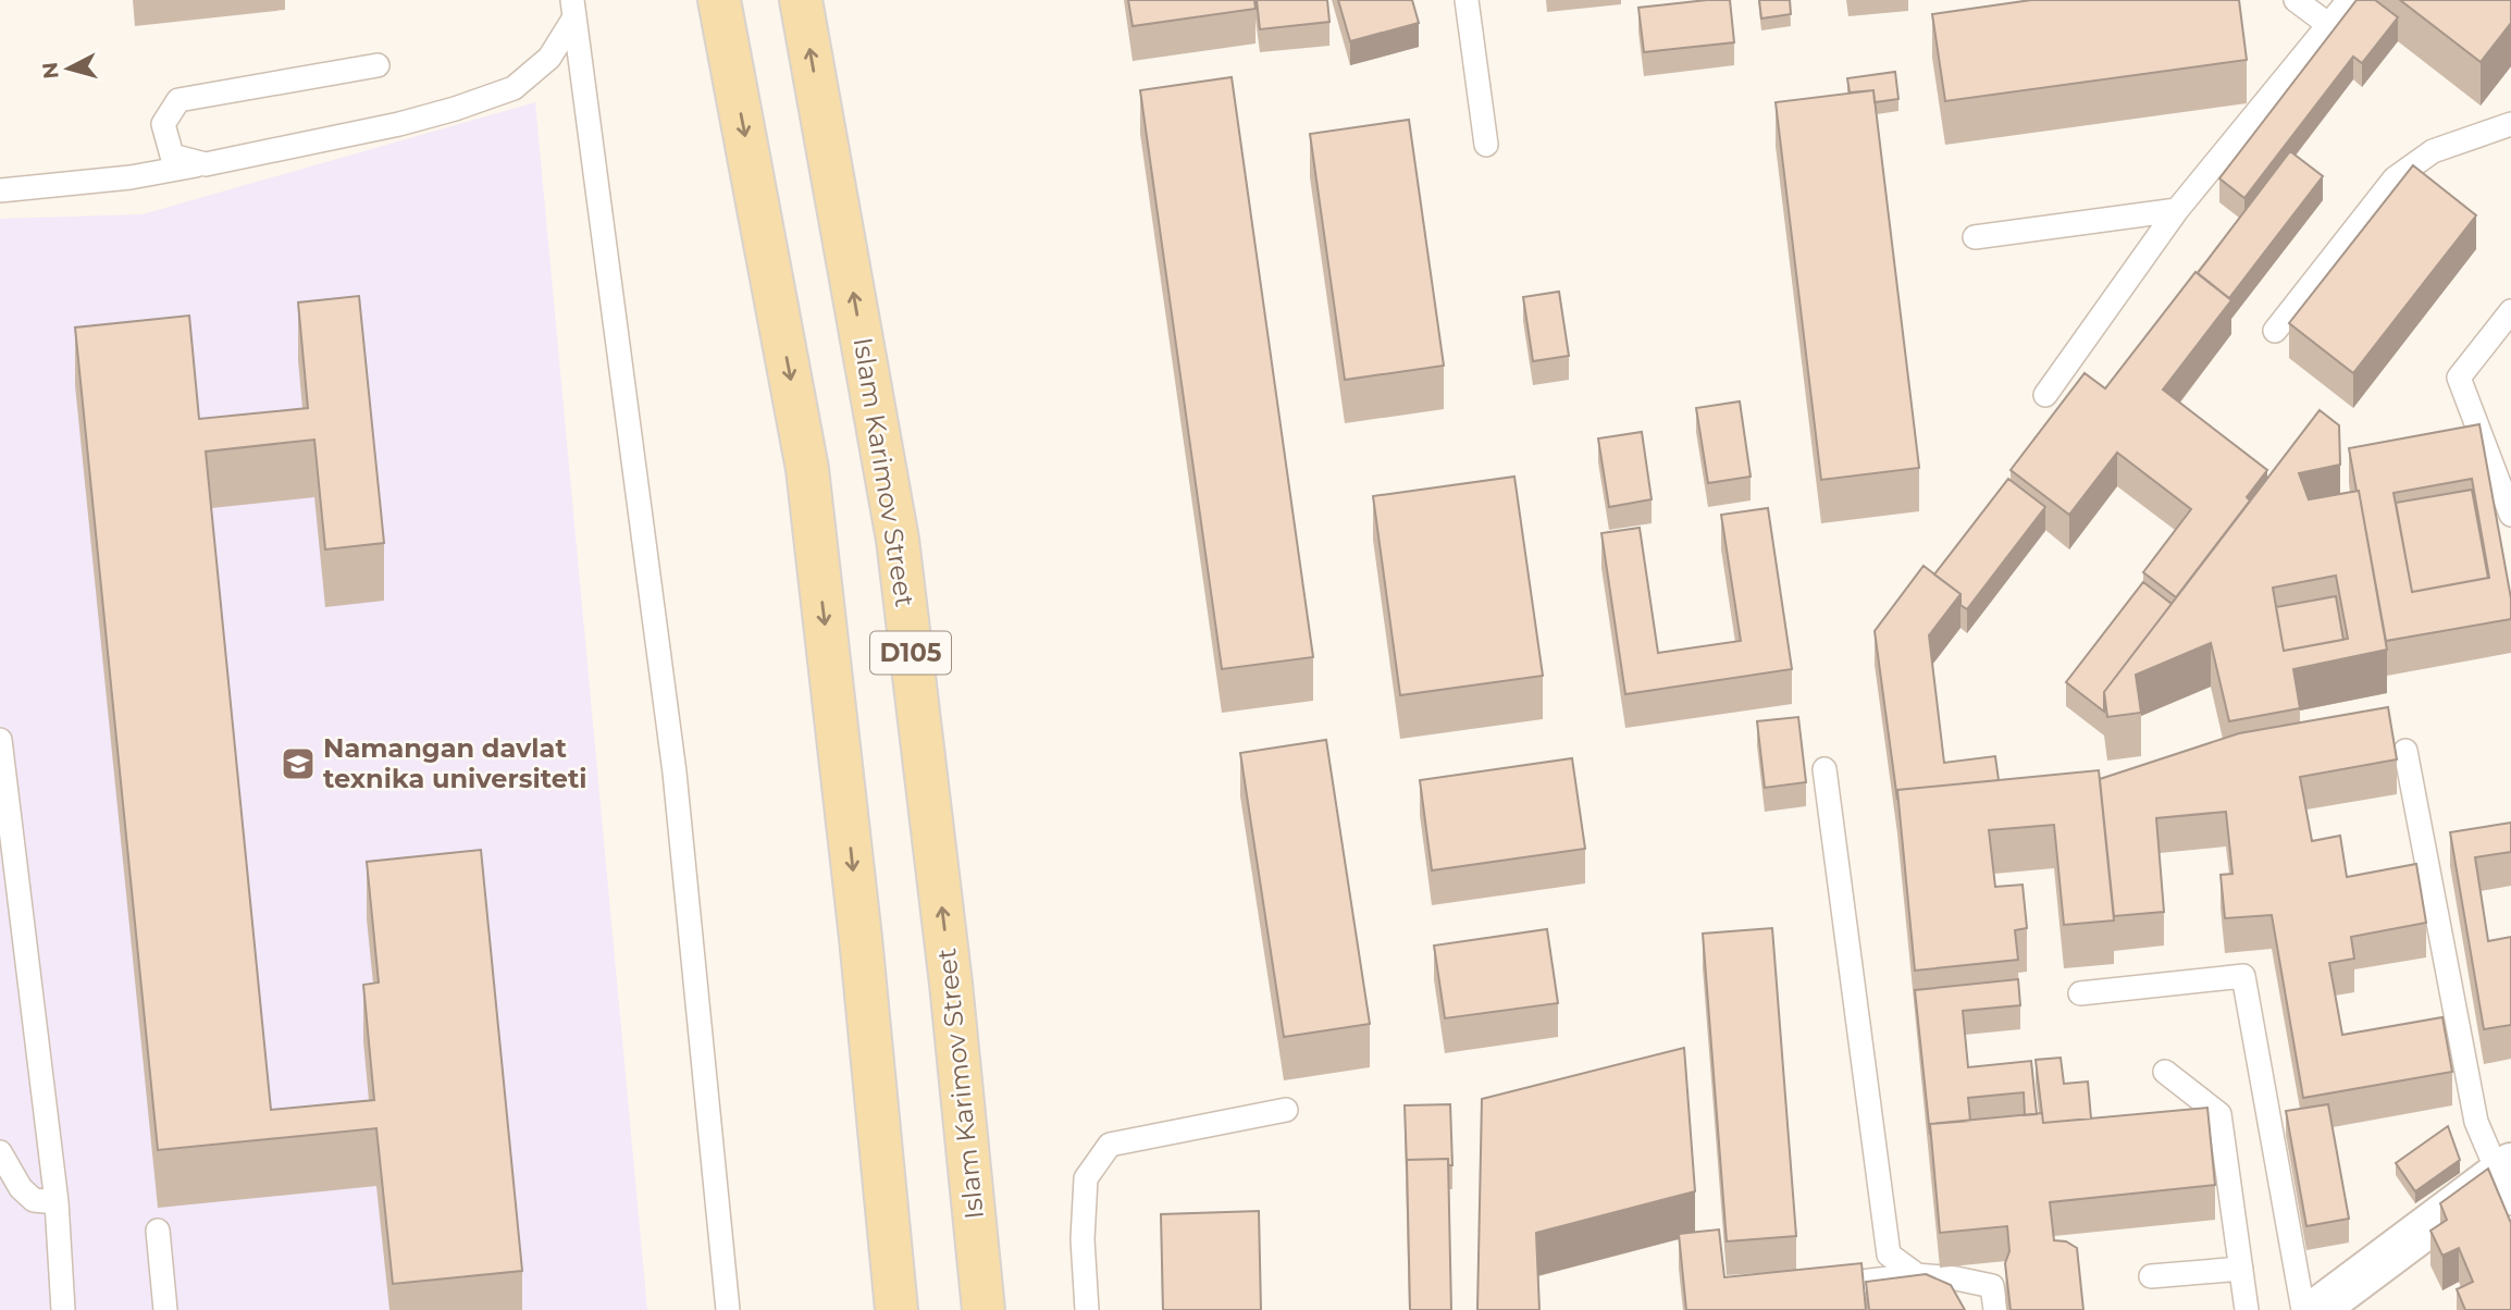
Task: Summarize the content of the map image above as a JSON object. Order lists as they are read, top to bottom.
{
  "streets": {
    "main road": ["Islam Karimov Street", "D105"]
  },
  "places": {
    "school or university": ["Namangan davlat texnika universiteti"]
  },
  "north": "left"
}
